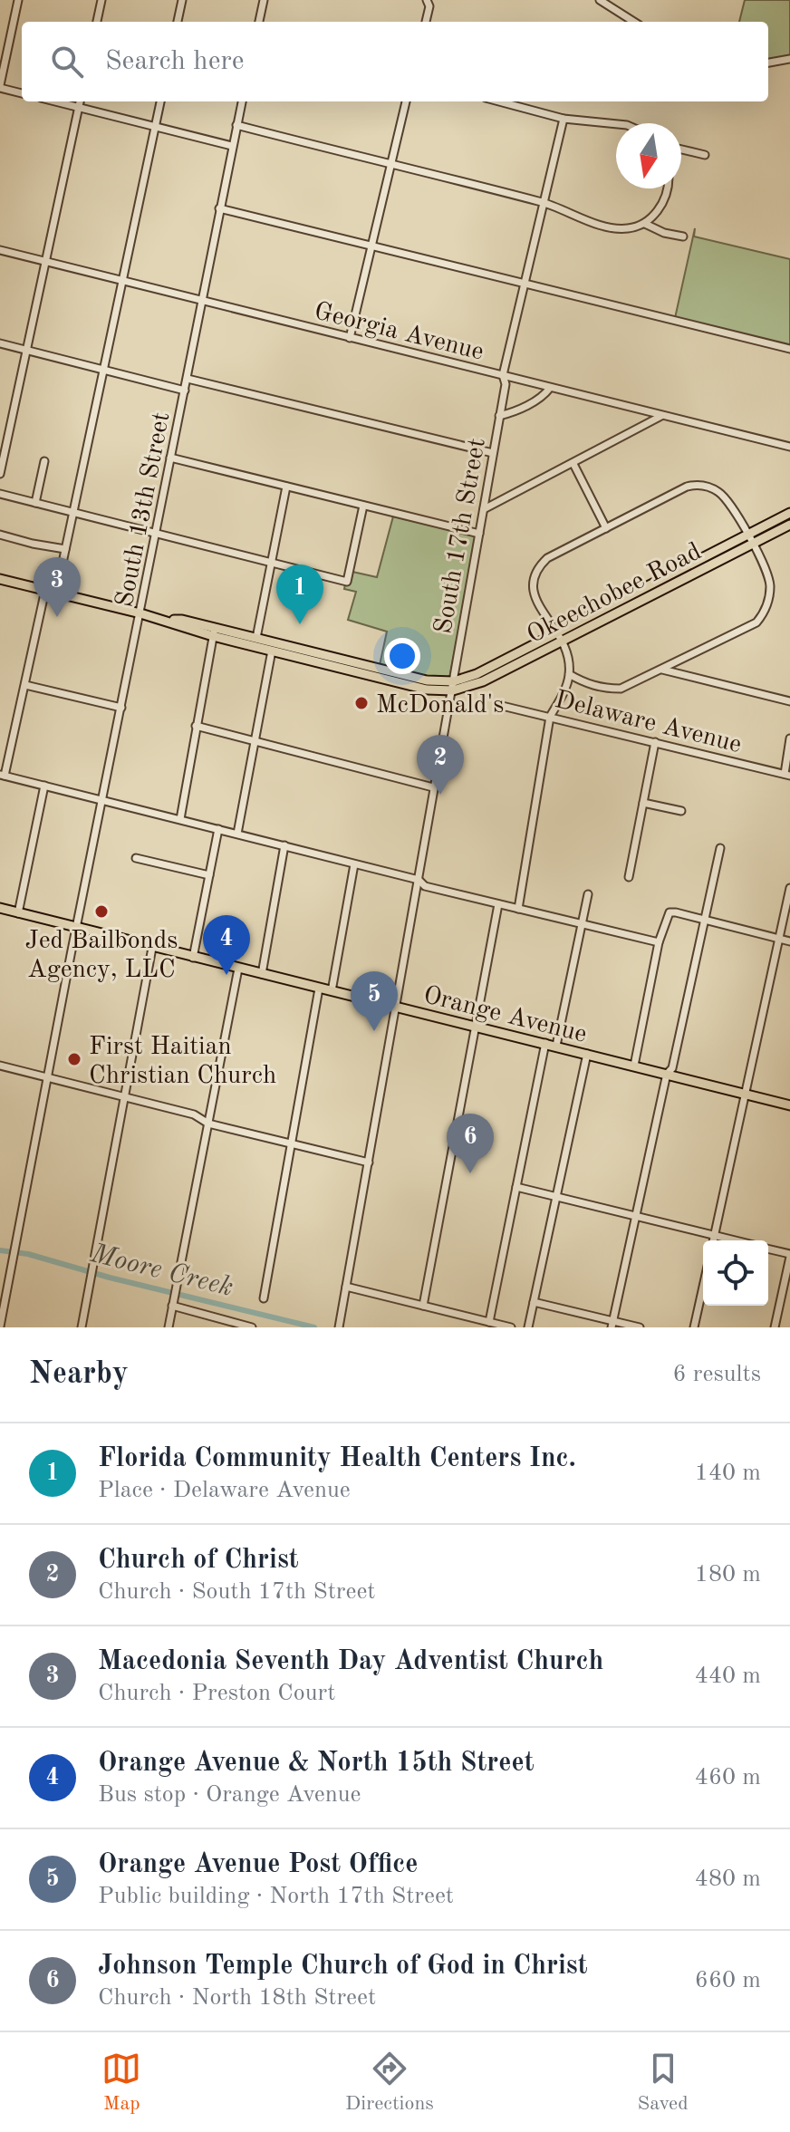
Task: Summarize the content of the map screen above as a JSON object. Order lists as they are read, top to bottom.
{
  "streets": {
    "main road": ["Okeechobee Road", "Orange Avenue"],
    "street": [
      "Georgia Avenue",
      "South 13th Street",
      "South 17th Street",
      "Delaware Avenue"
    ]
  },
  "crossings": [
    ["Georgia Avenue", "South 13th Street"],
    ["Georgia Avenue", "South 17th Street"],
    ["South 13th Street", "Orange Avenue"],
    ["South 17th Street", "Okeechobee Road"],
    ["South 17th Street", "Orange Avenue"]
  ],
  "water": ["Moore Creek"],
  "places": ["McDonald's", "Jed Bailbonds Agency, LLC", "First Haitian Christian Church"],
  "north": "bottom",
  "page": {
    "search": "Search here",
    "pins": [
      "3",
      "1",
      "2",
      "4",
      "5",
      "6"
    ],
    "heading": ["Nearby", "6 results"],
    "list": [
      {
        "mark": "1",
        "name": "Florida Community Health Centers Inc.",
        "note": "Place · Delaware Avenue",
        "value": "140 m"
      },
      {
        "mark": "2",
        "name": "Church of Christ",
        "note": "Church · South 17th Street",
        "value": "180 m"
      },
      {
        "mark": "3",
        "name": "Macedonia Seventh Day Adventist Church",
        "note": "Church · Preston Court",
        "value": "440 m"
      },
      {
        "mark": "4",
        "name": "Orange Avenue & North 15th Street",
        "note": "Bus stop · Orange Avenue",
        "value": "460 m"
      },
      {
        "mark": "5",
        "name": "Orange Avenue Post Office",
        "note": "Public building · North 17th Street",
        "value": "480 m"
      },
      {
        "mark": "6",
        "name": "Johnson Temple Church of God in Christ",
        "note": "Church · North 18th Street",
        "value": "660 m"
      }
    ],
    "nav": ["Map", "Directions", "Saved"]
  }
}
